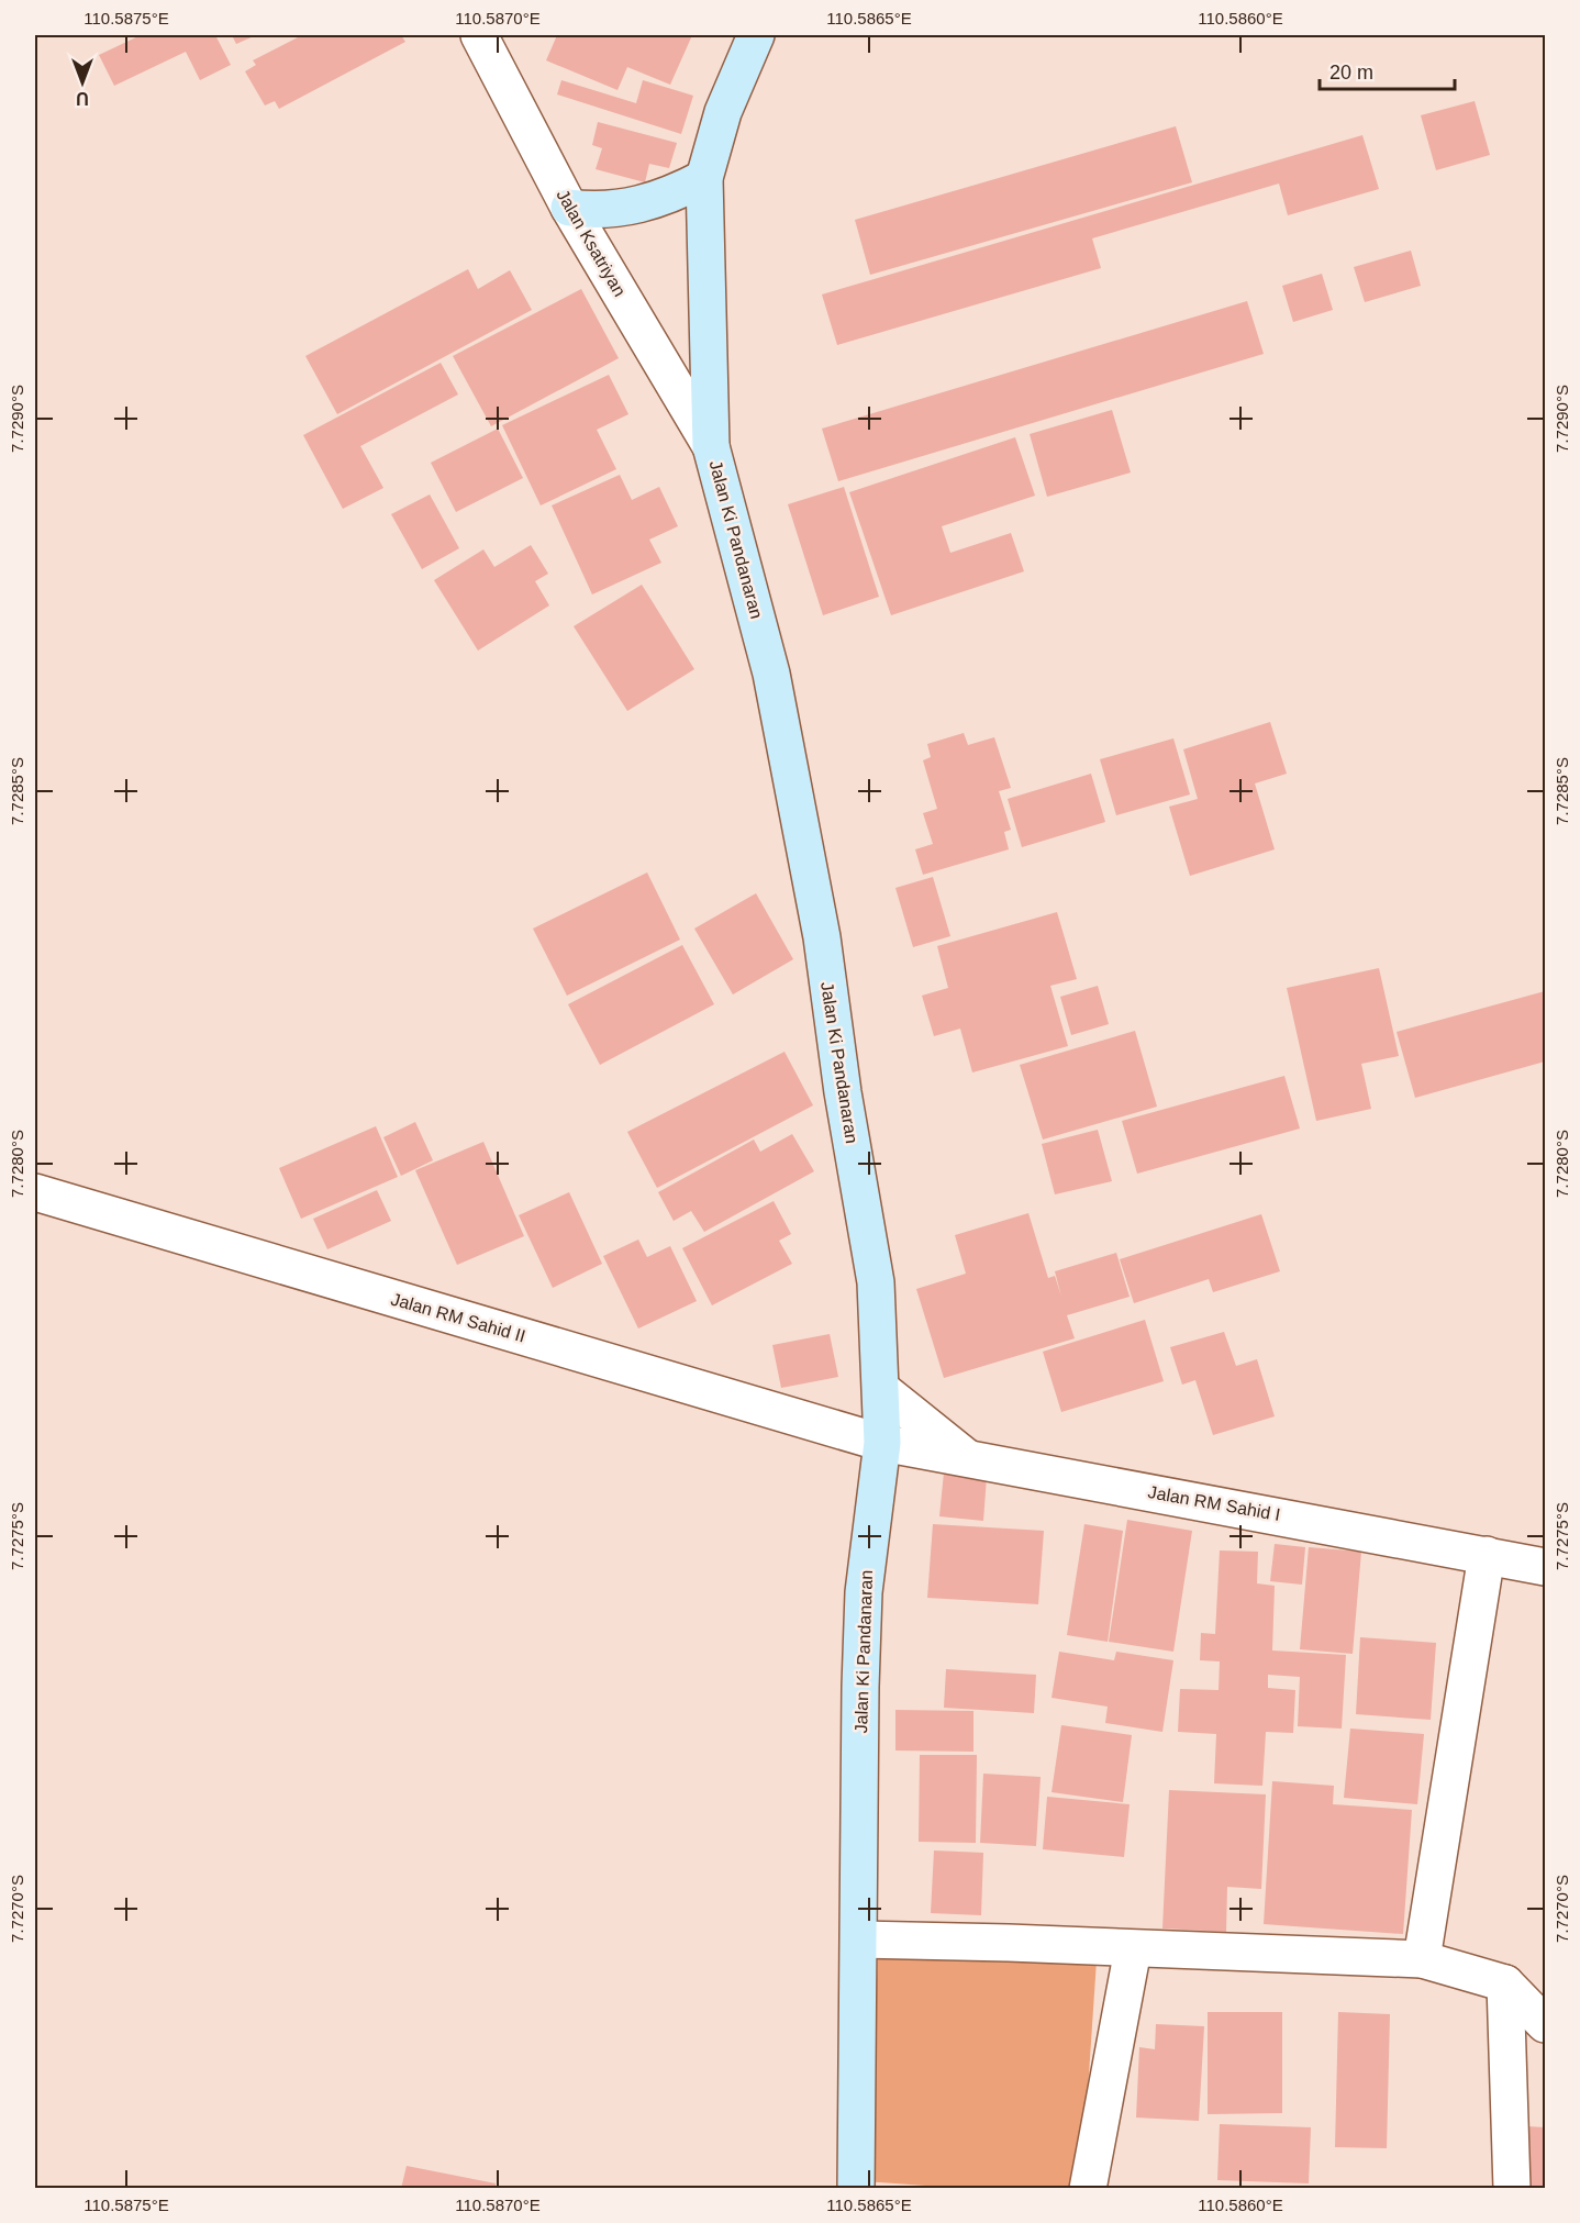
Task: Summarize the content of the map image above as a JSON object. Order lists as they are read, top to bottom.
{
  "streets": {
    "main road": ["Jalan Ki Pandanaran"],
    "street": ["Jalan Ksatriyan", "Jalan RM Sahid II", "Jalan RM Sahid I"]
  },
  "crossings": [
    ["Jalan Ksatriyan", "Jalan Ki Pandanaran"],
    ["Jalan Ki Pandanaran", "Jalan RM Sahid II"],
    ["Jalan Ki Pandanaran", "Jalan RM Sahid I"],
    ["Jalan RM Sahid II", "Jalan RM Sahid I"]
  ],
  "scale_bar": "20 m",
  "north": "bottom",
  "coordinates": [
    "110.5875°E",
    "110.5870°E",
    "110.5865°E",
    "110.5860°E",
    "7.7290°S",
    "7.7285°S",
    "7.7280°S",
    "7.7275°S",
    "7.7270°S"
  ]
}
